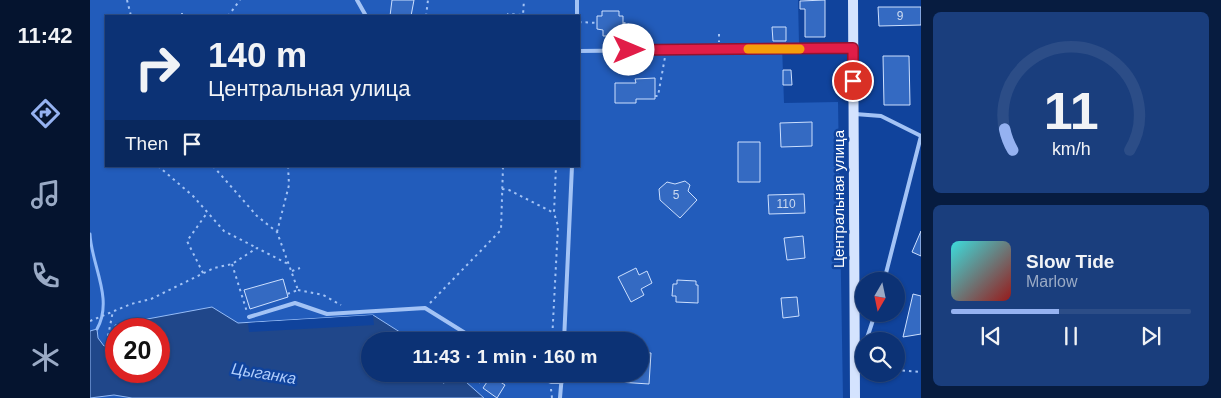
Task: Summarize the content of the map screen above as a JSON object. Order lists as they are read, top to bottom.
{
  "streets": {
    "main road": ["Центральная улица"]
  },
  "water": ["Цыганка"],
  "house_numbers": ["9", "5", "110"],
  "north": "bottom",
  "page": {
    "tabs": "11:42",
    "turn": ["140 m", "Центральная улица"],
    "then": "Then",
    "song": ["Slow Tide", "Marlow"],
    "limit": "20",
    "trip": "11:43 · 1 min · 160 m",
    "gauge": ["11", "km/h"]
  }
}
